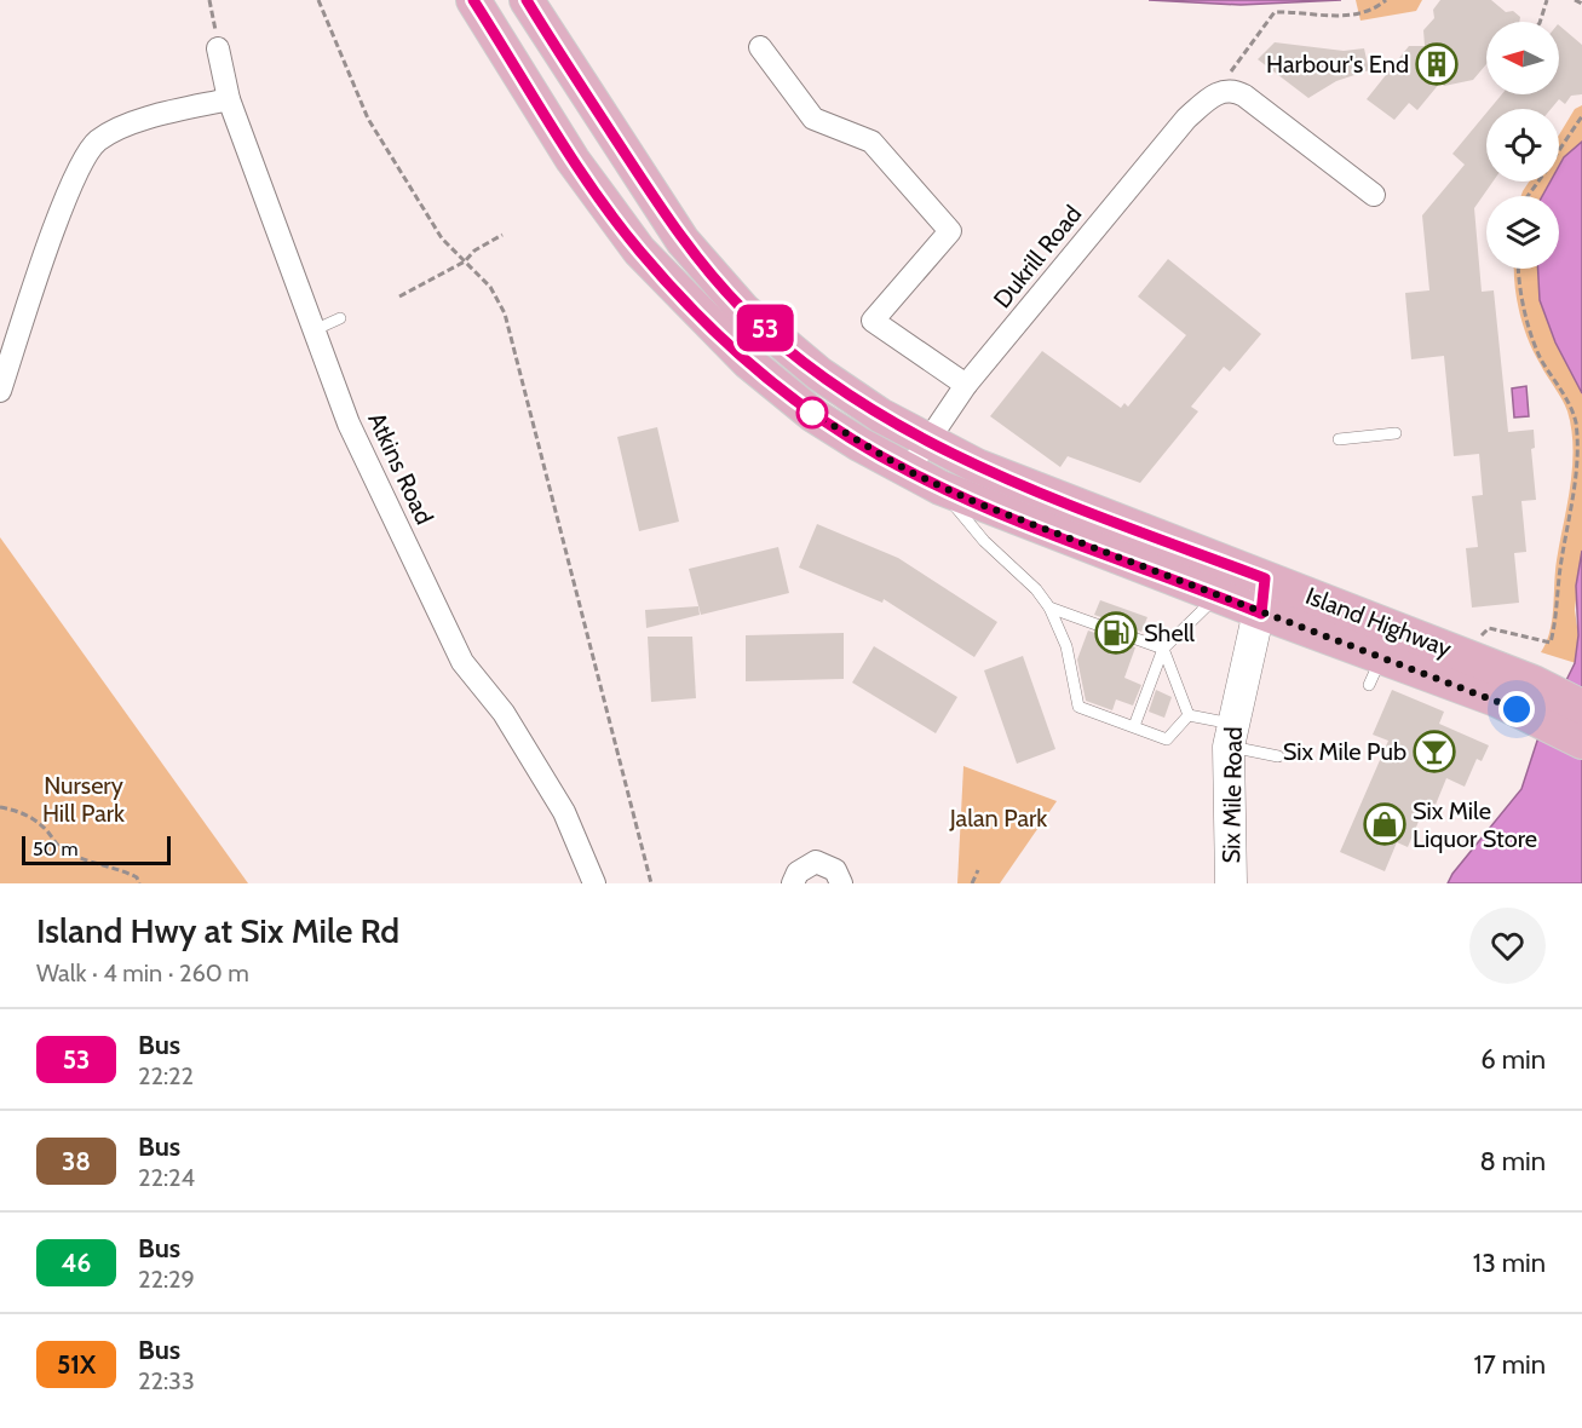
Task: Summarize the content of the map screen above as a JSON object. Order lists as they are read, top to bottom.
{
  "streets": {
    "main road": ["Island Highway", "Six Mile Road"],
    "street": ["Dukrill Road", "Atkins Road"]
  },
  "crossings": [
    ["Dukrill Road", "Island Highway"],
    ["Island Highway", "Six Mile Road"]
  ],
  "parks": ["Nursery Hill Park", "Jalan Park"],
  "places": {
    "building": ["Harbour's End"],
    "fuel station": ["Shell"],
    "bar": ["Six Mile Pub"],
    "shop": ["Six Mile Liquor Store"]
  },
  "lines": ["bus line 53"],
  "scale_bar": "50 m",
  "north": "left",
  "page": {
    "on_map": "53",
    "scale": "50 m",
    "heading": ["Island Hwy at Six Mile Rd", "Walk · 4 min · 260 m"],
    "list": [
      {
        "mark": "53",
        "name": "Bus",
        "note": "22:22",
        "value": "6 min"
      },
      {
        "mark": "38",
        "name": "Bus",
        "note": "22:24",
        "value": "8 min"
      },
      {
        "mark": "46",
        "name": "Bus",
        "note": "22:29",
        "value": "13 min"
      },
      {
        "mark": "51X",
        "name": "Bus",
        "note": "22:33",
        "value": "17 min"
      }
    ]
  }
}
